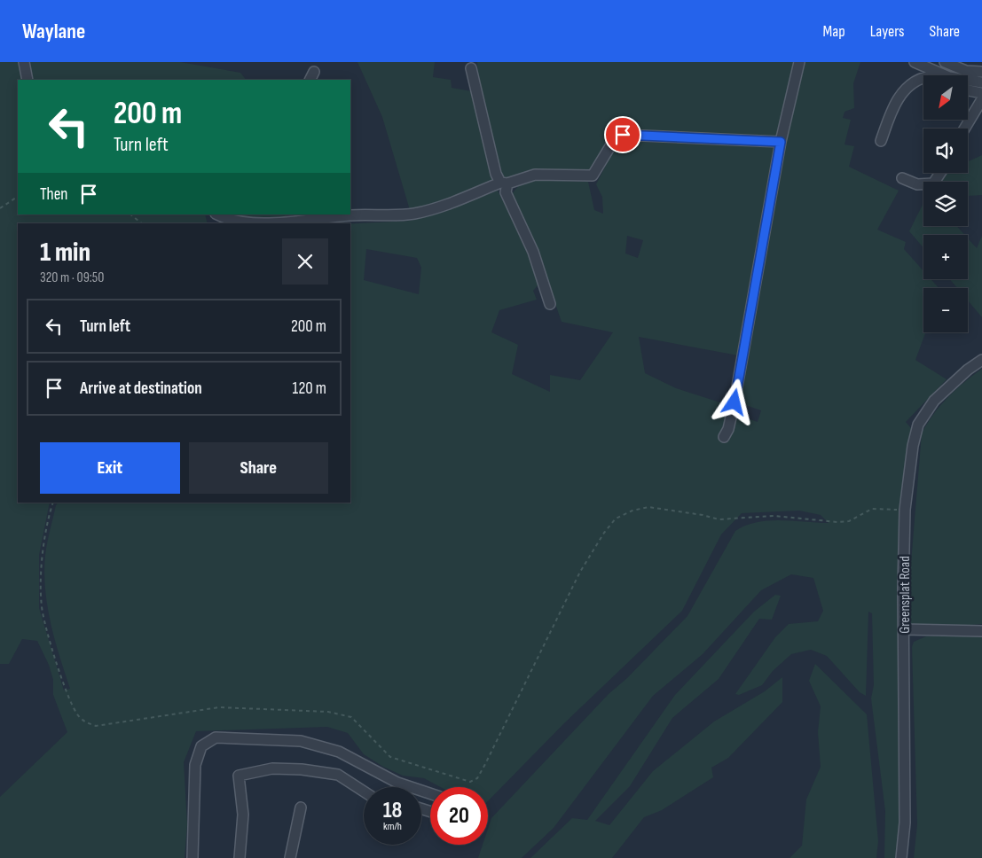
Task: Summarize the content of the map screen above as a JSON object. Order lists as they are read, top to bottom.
{
  "streets": {
    "street": ["Greensplat Road"]
  },
  "north": "bottom left",
  "page": {
    "header": "Waylane",
    "nav": ["Map", "Layers", "Share"],
    "map_buttons": ["+", "−"],
    "turn": ["200 m", "Turn left"],
    "then": "Then",
    "heading": ["1 min", "320 m · 09:50"],
    "list": [
      {
        "name": "Turn left",
        "value": "200 m"
      },
      {
        "name": "Arrive at destination",
        "value": "120 m"
      }
    ],
    "buttons": ["Exit", "Share"],
    "speed": "18 km/h",
    "limit": "20"
  }
}
